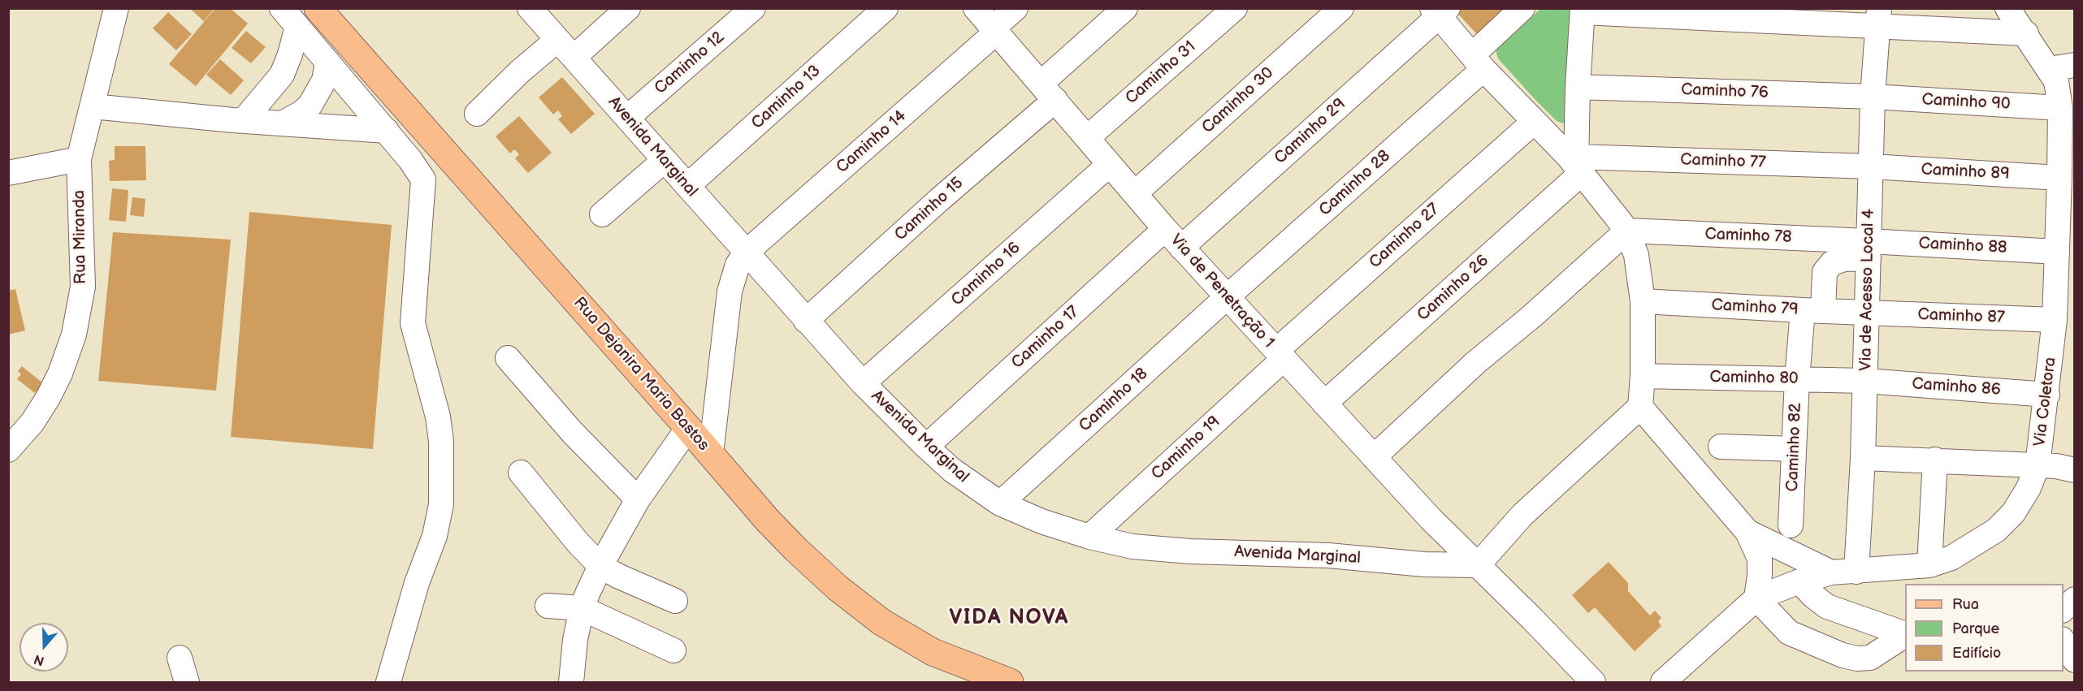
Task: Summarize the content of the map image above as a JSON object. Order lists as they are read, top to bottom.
{
  "streets": {
    "main road": ["Rua Dejanira Maria Bastos"],
    "street": [
      "Caminho 12",
      "Caminho 31",
      "Caminho 76",
      "Caminho 13",
      "Caminho 30",
      "Caminho 90",
      "Caminho 29",
      "Caminho 14",
      "Avenida Marginal",
      "Caminho 77",
      "Caminho 89",
      "Caminho 28",
      "Caminho 15",
      "Caminho 27",
      "Caminho 78",
      "Rua Miranda",
      "Caminho 88",
      "Caminho 16",
      "Caminho 26",
      "Via de Acesso Local 4",
      "Via de Penetração 1",
      "Caminho 79",
      "Caminho 87",
      "Caminho 17",
      "Caminho 80",
      "Caminho 86",
      "Caminho 18",
      "Via Coletora",
      "Caminho 82",
      "Caminho 19"
    ]
  },
  "crossings": [
    ["Caminho 12", "Avenida Marginal"],
    ["Caminho 31", "Via de Penetração 1"],
    ["Caminho 76", "Caminho 90"],
    ["Caminho 76", "Via de Acesso Local 4"],
    ["Caminho 13", "Avenida Marginal"],
    ["Caminho 30", "Via de Penetração 1"],
    ["Caminho 90", "Via de Acesso Local 4"],
    ["Caminho 90", "Via Coletora"],
    ["Caminho 29", "Via de Penetração 1"],
    ["Caminho 14", "Avenida Marginal"],
    ["Caminho 14", "Via de Penetração 1"],
    ["Avenida Marginal", "Caminho 15"],
    ["Avenida Marginal", "Caminho 16"],
    ["Avenida Marginal", "Via de Penetração 1"],
    ["Avenida Marginal", "Caminho 17"],
    ["Avenida Marginal", "Caminho 18"],
    ["Avenida Marginal", "Caminho 19"],
    ["Caminho 77", "Caminho 89"],
    ["Caminho 77", "Caminho 26"],
    ["Caminho 77", "Via de Acesso Local 4"],
    ["Caminho 89", "Via de Acesso Local 4"],
    ["Caminho 89", "Via Coletora"],
    ["Caminho 28", "Via de Penetração 1"],
    ["Caminho 28", "Caminho 18"],
    ["Caminho 15", "Via de Penetração 1"],
    ["Caminho 27", "Via de Penetração 1"],
    ["Caminho 27", "Caminho 19"],
    ["Caminho 78", "Caminho 88"],
    ["Caminho 78", "Via de Acesso Local 4"],
    ["Caminho 78", "Caminho 82"],
    ["Caminho 88", "Via de Acesso Local 4"],
    ["Caminho 88", "Via Coletora"],
    ["Caminho 88", "Caminho 82"],
    ["Caminho 16", "Via de Penetração 1"],
    ["Caminho 26", "Via de Penetração 1"],
    ["Via de Acesso Local 4", "Caminho 79"],
    ["Via de Acesso Local 4", "Caminho 87"],
    ["Via de Acesso Local 4", "Caminho 80"],
    ["Via de Acesso Local 4", "Caminho 86"],
    ["Via de Acesso Local 4", "Via Coletora"],
    ["Via de Acesso Local 4", "Caminho 82"],
    ["Via de Penetração 1", "Caminho 17"],
    ["Via de Penetração 1", "Caminho 18"],
    ["Via de Penetração 1", "Caminho 19"],
    ["Caminho 79", "Caminho 87"],
    ["Caminho 79", "Caminho 82"],
    ["Caminho 87", "Via Coletora"],
    ["Caminho 80", "Caminho 86"],
    ["Caminho 80", "Caminho 82"],
    ["Caminho 86", "Via Coletora"]
  ],
  "districts": ["VIDA NOVA"],
  "legend": ["Rua", "Parque", "Edifício"],
  "north": "bottom"
}
